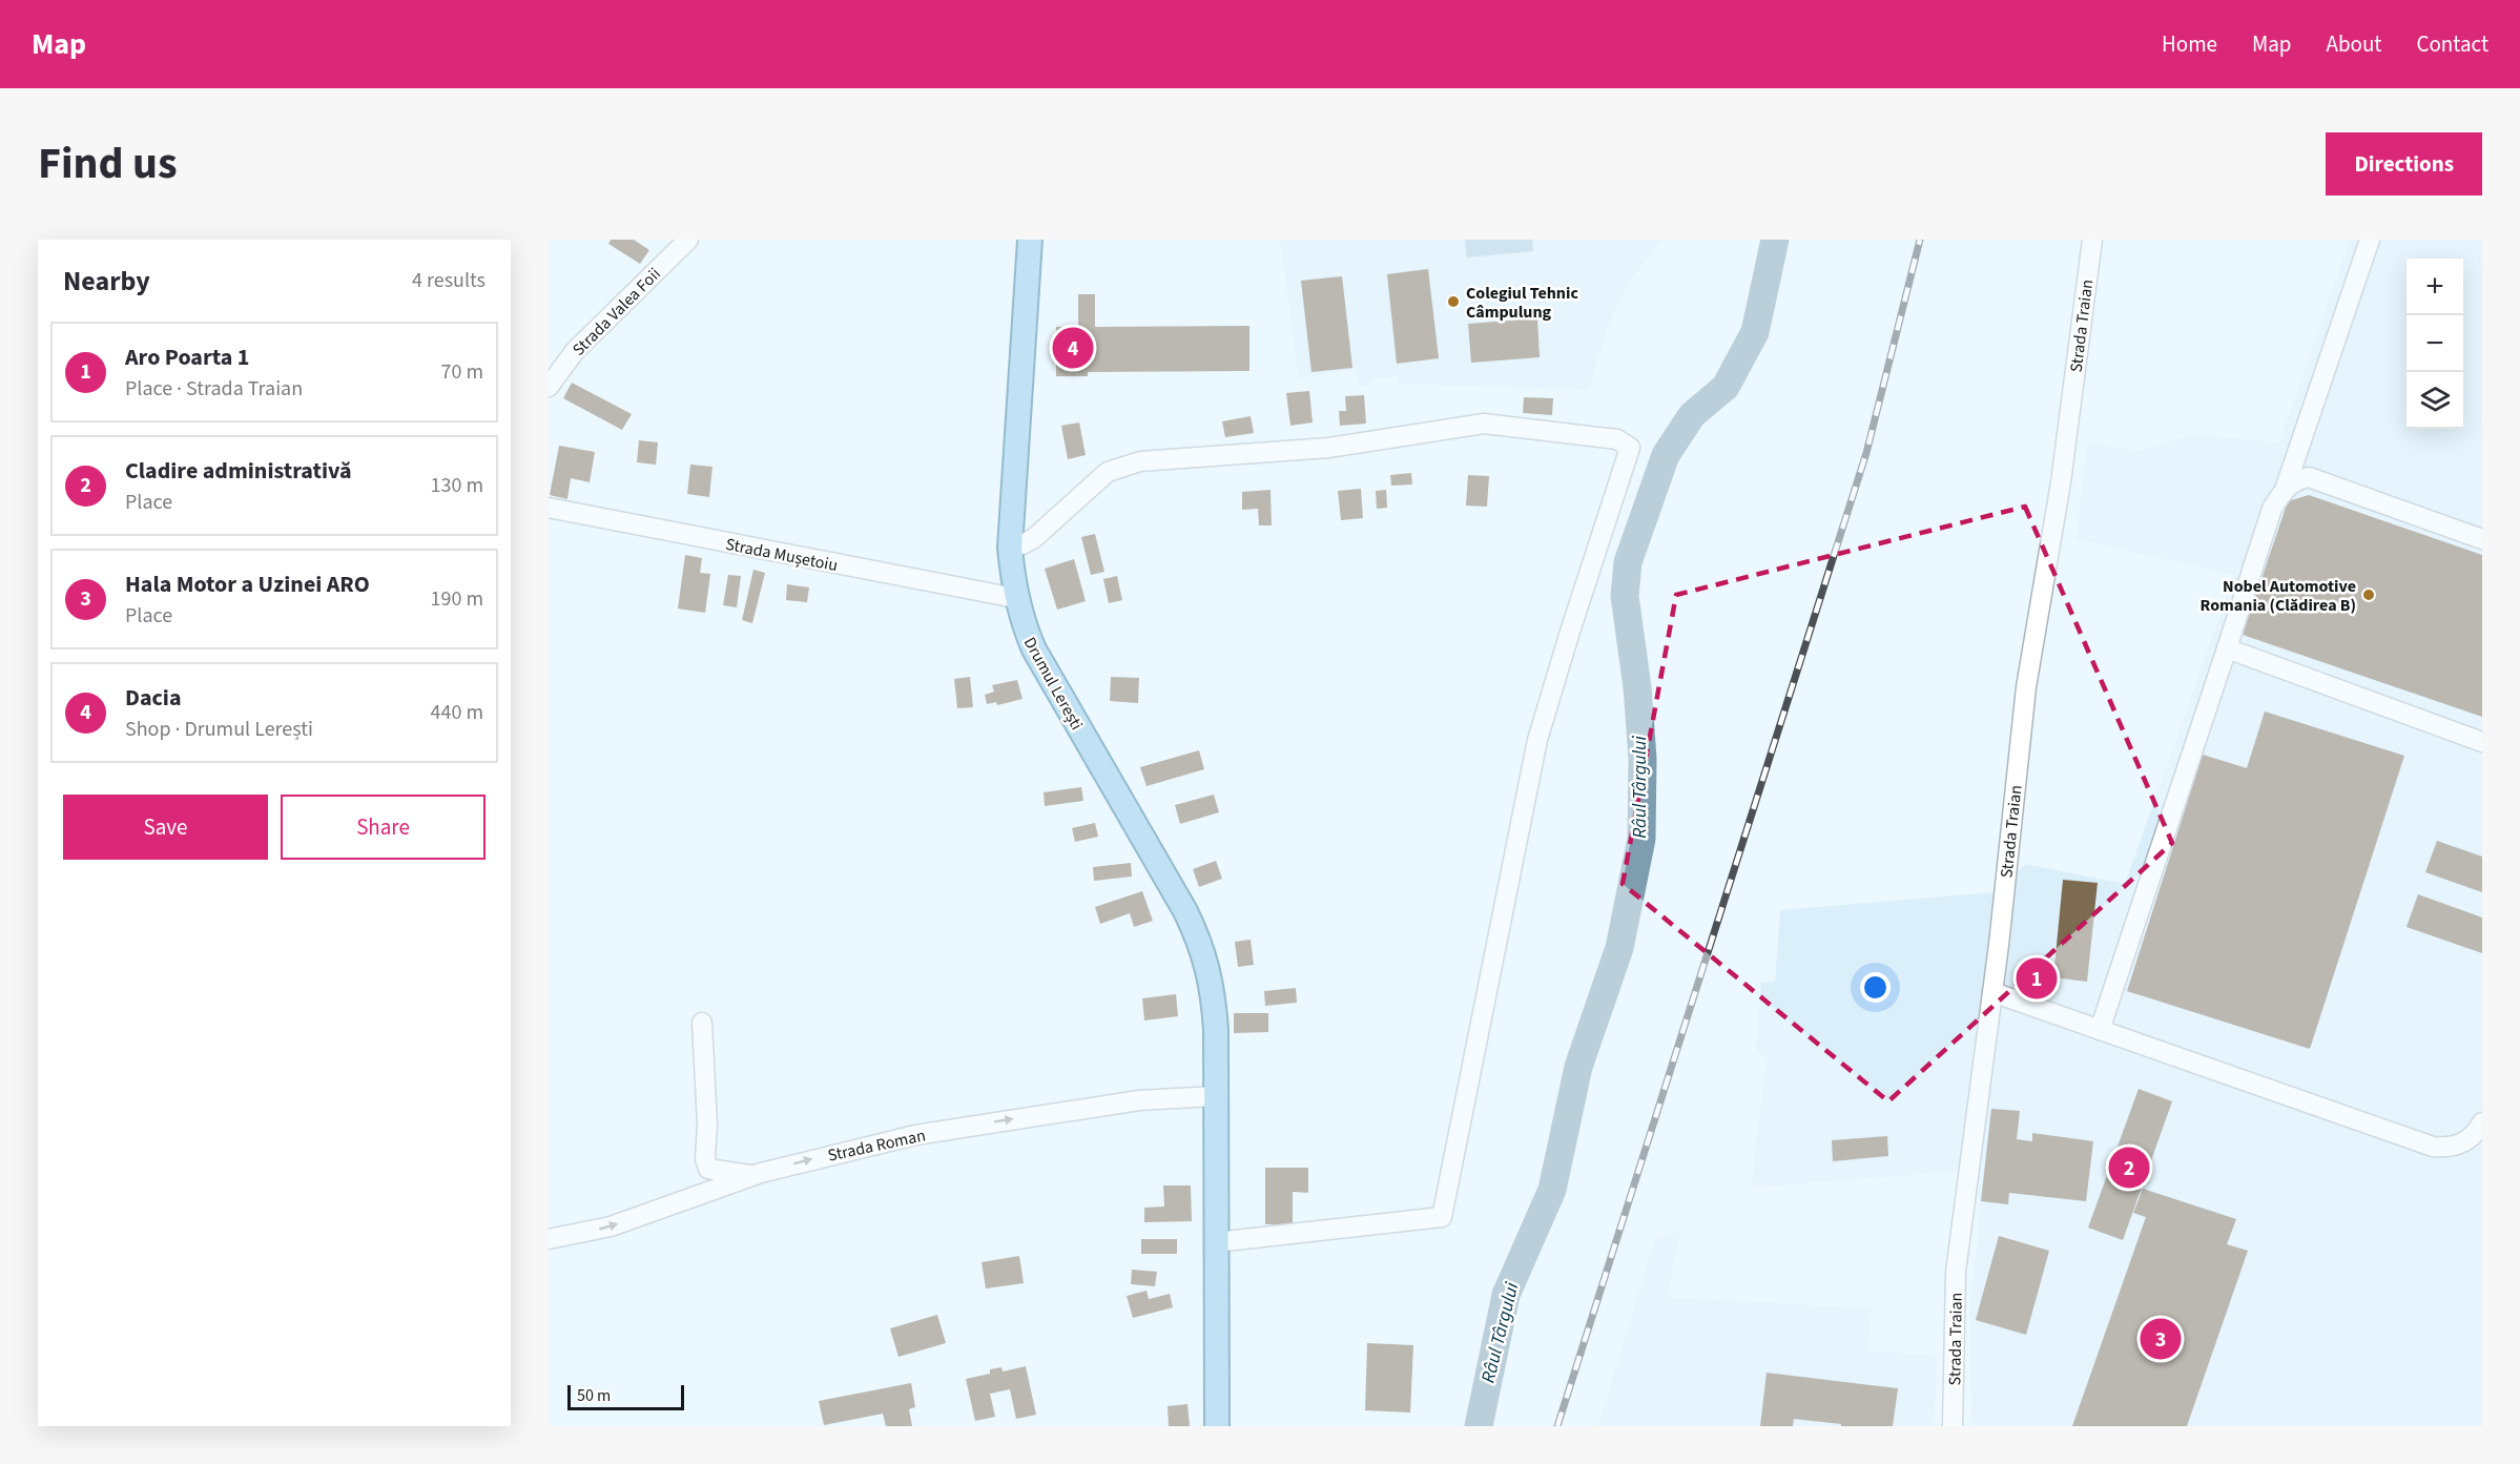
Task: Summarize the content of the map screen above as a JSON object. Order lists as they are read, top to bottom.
{
  "streets": {
    "main road": ["Drumul Lerești"],
    "street": [
      "Strada Valea Foii",
      "Strada Traian",
      "Strada Mușetoiu",
      "Strada Roman"
    ]
  },
  "crossings": [
    ["Strada Mușetoiu", "Drumul Lerești"],
    ["Drumul Lerești", "Strada Roman"]
  ],
  "one_way": ["Strada Roman"],
  "water": ["Râul Târgului"],
  "places": ["Colegiul Tehnic Câmpulung", "Nobel Automotive Romania (Clădirea B)"],
  "scale_bar": "50 m",
  "page": {
    "header": "Map",
    "nav": [
      "Home",
      "Map",
      "About",
      "Contact"
    ],
    "title": "Find us",
    "buttons": [
      "Directions",
      ["Save", "Share"]
    ],
    "heading": ["Nearby", "4 results"],
    "map_buttons": ["+", "−"],
    "list": [
      {
        "mark": "1",
        "name": "Aro Poarta 1",
        "note": "Place · Strada Traian",
        "value": "70 m"
      },
      {
        "mark": "2",
        "name": "Cladire administrativă",
        "note": "Place",
        "value": "130 m"
      },
      {
        "mark": "3",
        "name": "Hala Motor a Uzinei ARO",
        "note": "Place",
        "value": "190 m"
      },
      {
        "mark": "4",
        "name": "Dacia",
        "note": "Shop · Drumul Lerești",
        "value": "440 m"
      }
    ],
    "pins": [
      "4",
      "1",
      "2",
      "3"
    ],
    "scale": "50 m"
  }
}
